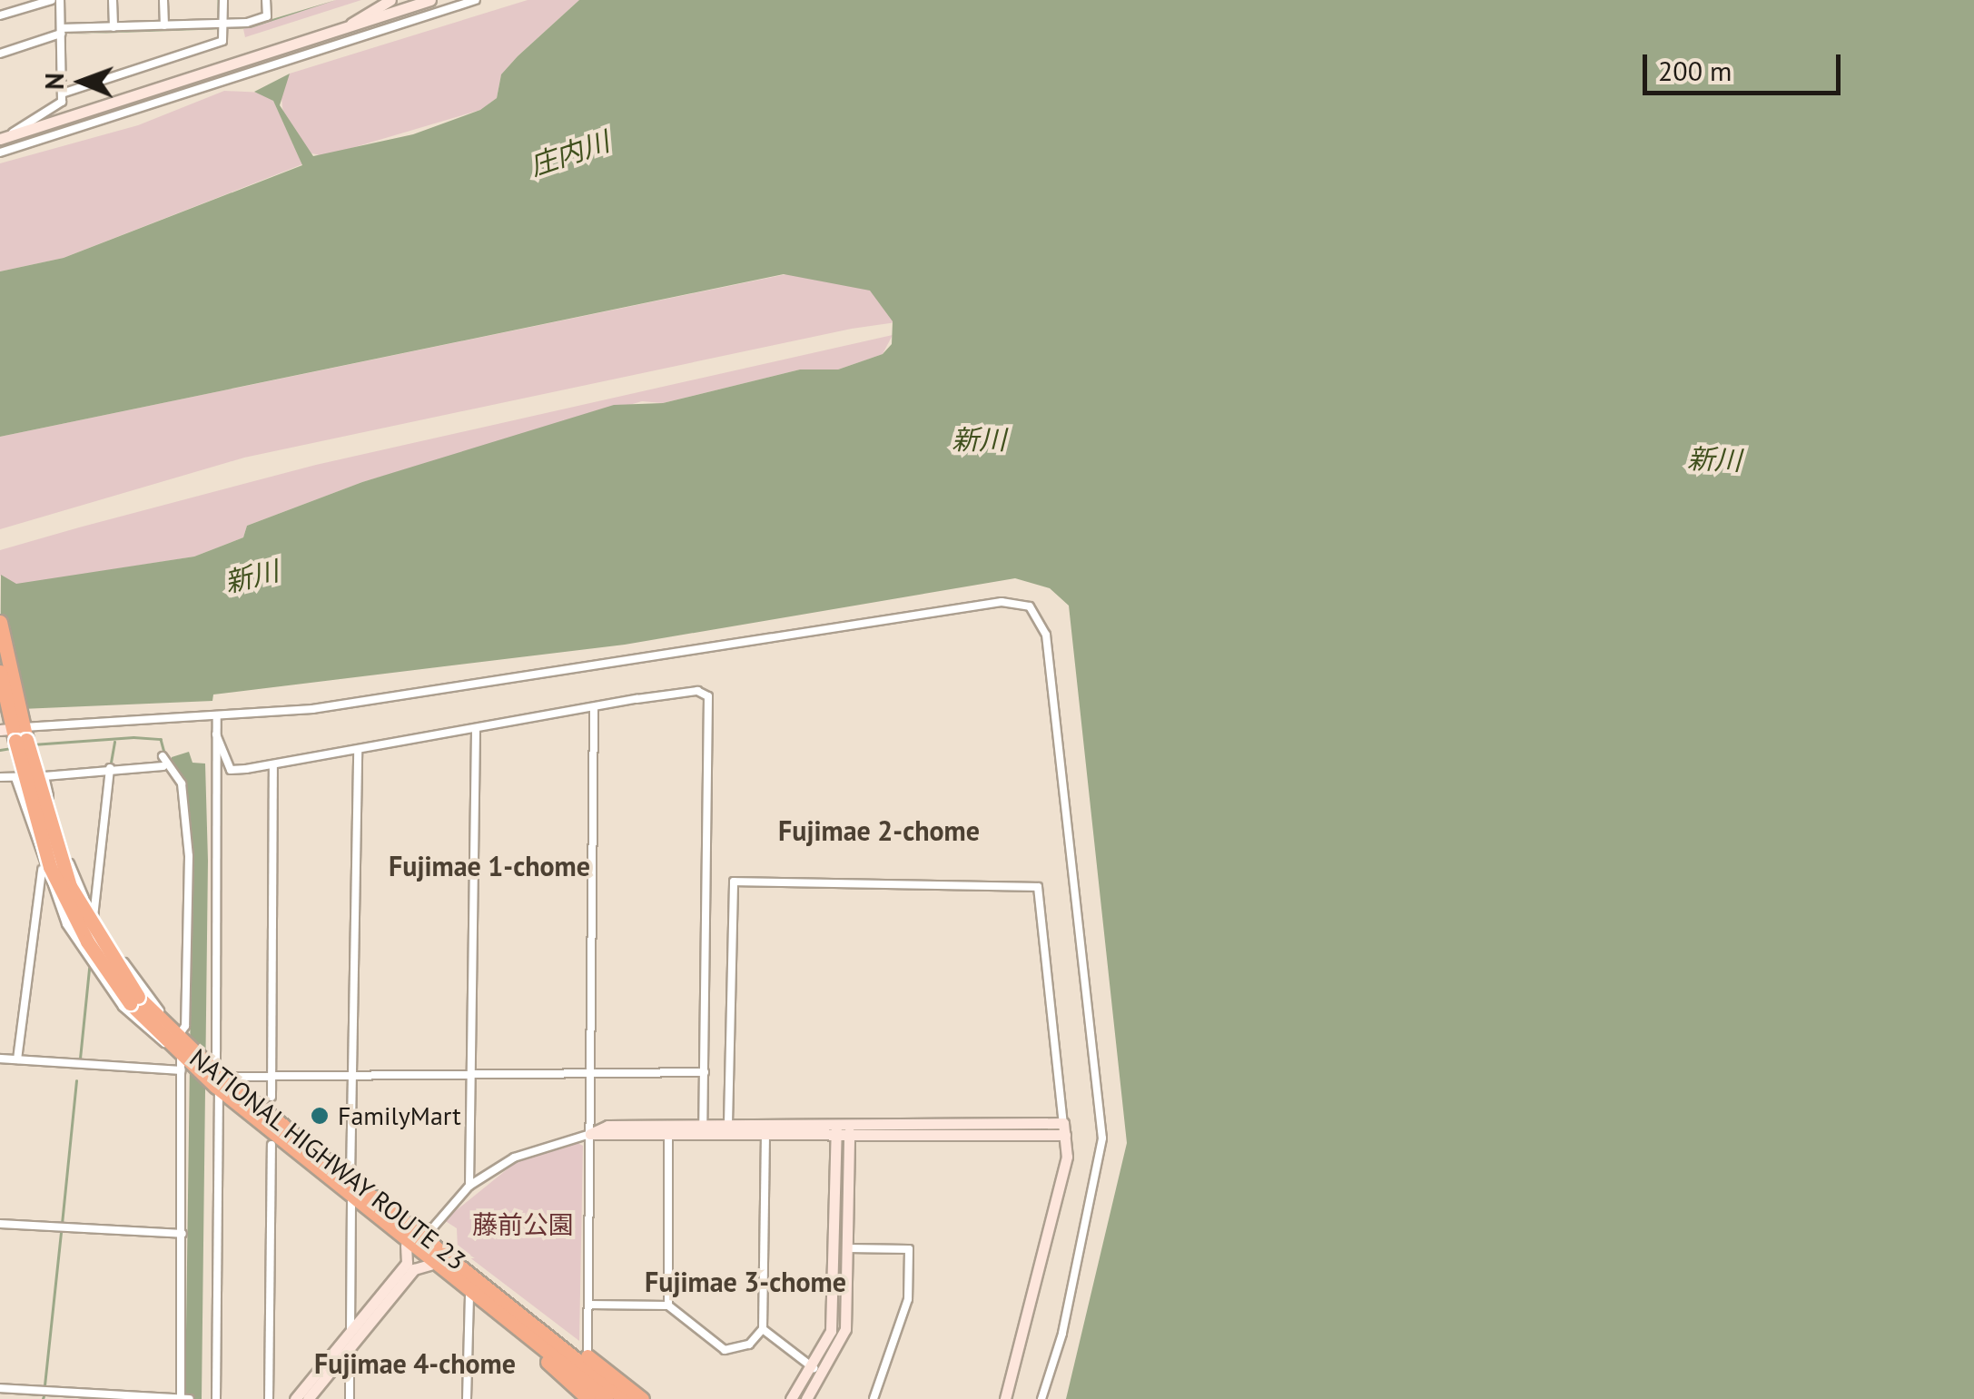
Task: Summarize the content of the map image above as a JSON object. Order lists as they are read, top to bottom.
{
  "streets": {
    "highway": ["NATIONAL HIGHWAY ROUTE 23"]
  },
  "districts": [
    "Fujimae 2-chome",
    "Fujimae 1-chome",
    "Fujimae 3-chome",
    "Fujimae 4-chome"
  ],
  "water": ["庄内川", "新川"],
  "parks": ["藤前公園"],
  "places": ["FamilyMart"],
  "scale_bar": "200 m",
  "north": "left"
}
